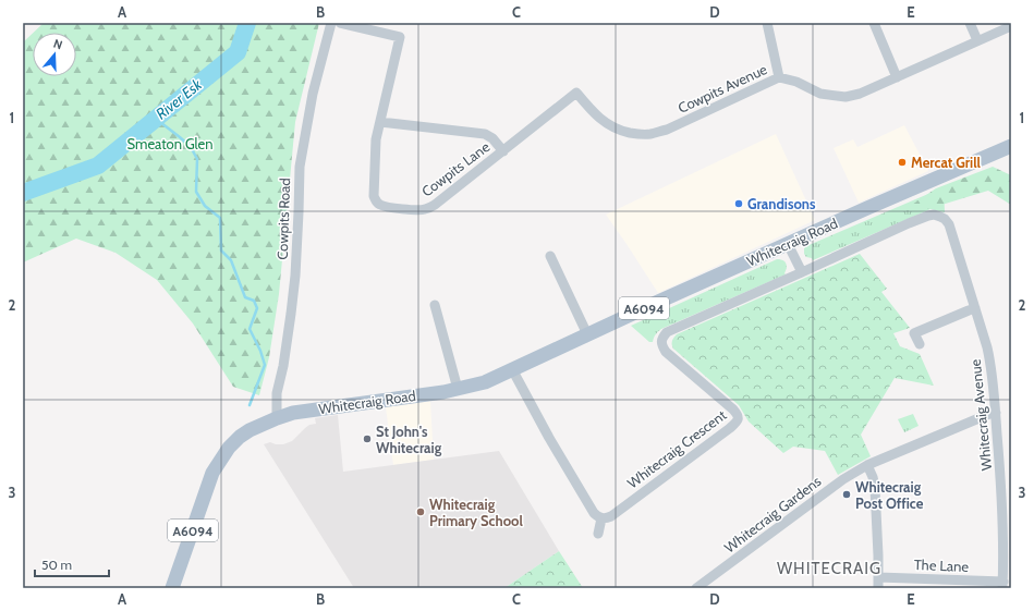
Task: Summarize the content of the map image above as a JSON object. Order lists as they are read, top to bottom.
{
  "streets": {
    "main road": ["Whitecraig Road", "A6094"],
    "street": [
      "Cowpits Avenue",
      "Cowpits Lane",
      "Cowpits Road",
      "Whitecraig Avenue",
      "Whitecraig Crescent",
      "Whitecraig Gardens",
      "The Lane"
    ]
  },
  "crossings": [
    ["Cowpits Avenue", "Cowpits Lane"],
    ["Cowpits Road", "Whitecraig Road"],
    ["Cowpits Road", "A6094"],
    ["Whitecraig Road", "A6094"],
    ["Whitecraig Avenue", "Whitecraig Crescent"],
    ["Whitecraig Avenue", "Whitecraig Gardens"],
    ["Whitecraig Avenue", "The Lane"]
  ],
  "districts": ["WHITECRAIG"],
  "water": ["River Esk"],
  "parks": ["Smeaton Glen"],
  "places": [
    "Mercat Grill",
    "Grandisons",
    "St John's Whitecraig",
    "Whitecraig Post Office",
    "Whitecraig Primary School"
  ],
  "scale_bar": "50 m",
  "north": "top",
  "grid": {
    "columns": [
      "A",
      "B",
      "C",
      "D",
      "E"
    ],
    "rows": ["1", "2", "3"]
  }
}
